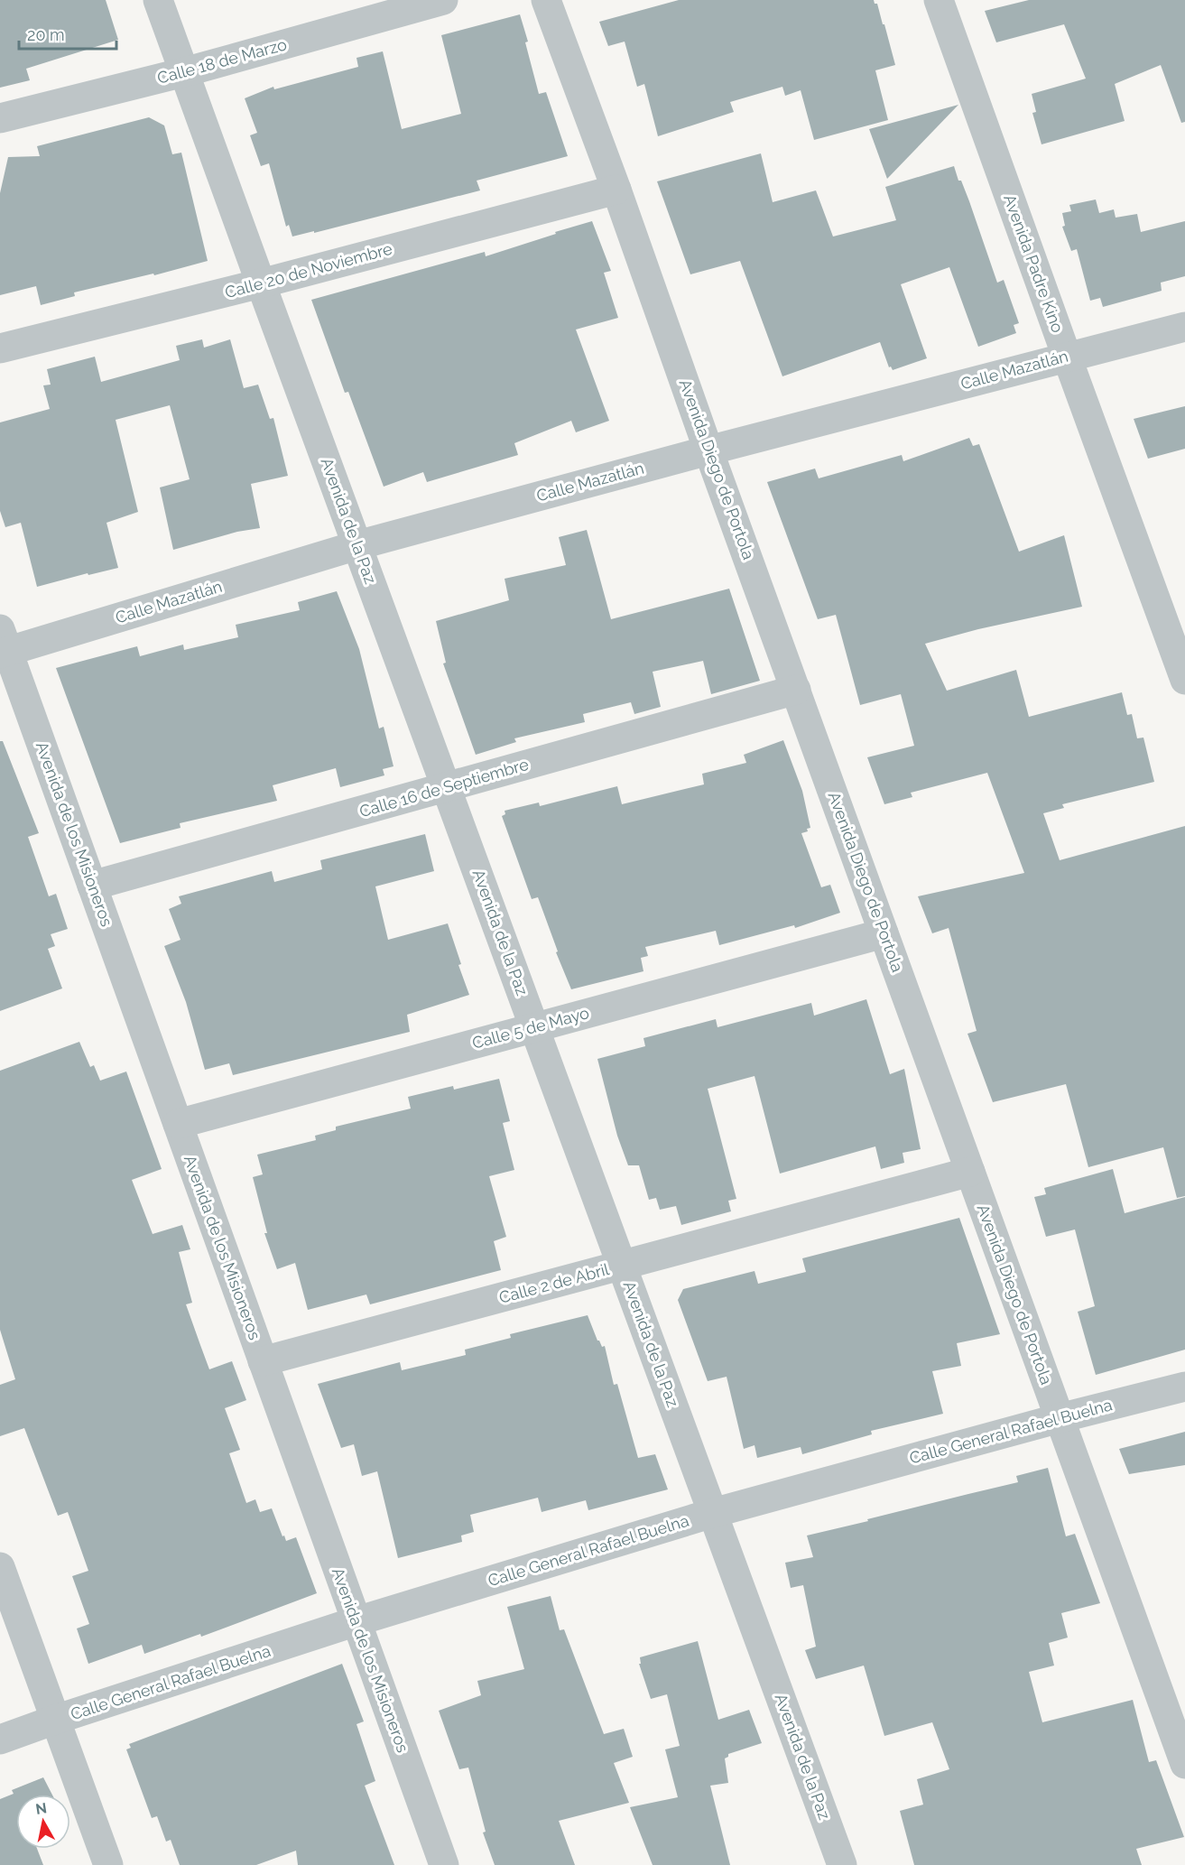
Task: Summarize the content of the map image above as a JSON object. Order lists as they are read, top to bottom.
{
  "streets": {
    "street": [
      "Calle 18 de Marzo",
      "Avenida Padre Kino",
      "Calle 20 de Noviembre",
      "Calle Mazatlán",
      "Avenida Diego de Portola",
      "Avenida de la Paz",
      "Calle 16 de Septiembre",
      "Avenida de los Misioneros",
      "Calle 5 de Mayo",
      "Calle 2 de Abril",
      "Calle General Rafael Buelna"
    ]
  },
  "crossings": [
    ["Calle 18 de Marzo", "Avenida de la Paz"],
    ["Avenida Padre Kino", "Calle Mazatlán"],
    ["Calle 20 de Noviembre", "Avenida Diego de Portola"],
    ["Calle 20 de Noviembre", "Avenida de la Paz"],
    ["Calle Mazatlán", "Avenida Diego de Portola"],
    ["Calle Mazatlán", "Avenida de la Paz"],
    ["Calle Mazatlán", "Avenida de los Misioneros"],
    ["Avenida Diego de Portola", "Calle 16 de Septiembre"],
    ["Avenida Diego de Portola", "Calle 5 de Mayo"],
    ["Avenida Diego de Portola", "Calle 2 de Abril"],
    ["Avenida Diego de Portola", "Calle General Rafael Buelna"],
    ["Avenida de la Paz", "Calle 16 de Septiembre"],
    ["Avenida de la Paz", "Calle 5 de Mayo"],
    ["Avenida de la Paz", "Calle 2 de Abril"],
    ["Avenida de la Paz", "Calle General Rafael Buelna"],
    ["Calle 16 de Septiembre", "Avenida de los Misioneros"],
    ["Avenida de los Misioneros", "Calle 5 de Mayo"],
    ["Avenida de los Misioneros", "Calle 2 de Abril"],
    ["Avenida de los Misioneros", "Calle General Rafael Buelna"]
  ],
  "scale_bar": "20 m",
  "north": "top"
}
